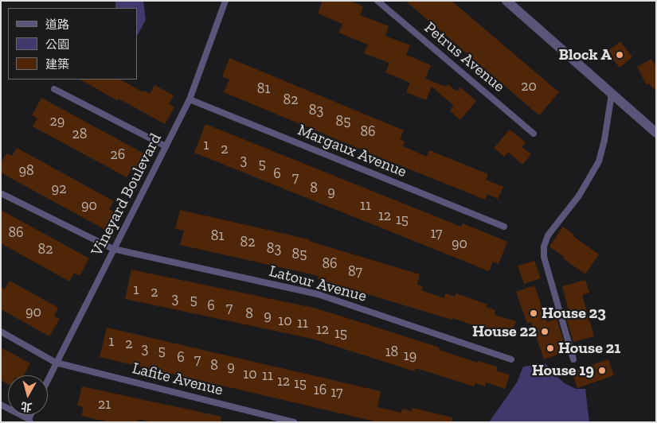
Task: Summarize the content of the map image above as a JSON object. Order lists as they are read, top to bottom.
{
  "streets": {
    "lane": [
      "Petrus Avenue",
      "Margaux Avenue",
      "Vineyard Boulevard",
      "Latour Avenue",
      "Lafite Avenue"
    ]
  },
  "crossings": [
    ["Margaux Avenue", "Vineyard Boulevard"],
    ["Vineyard Boulevard", "Latour Avenue"],
    ["Vineyard Boulevard", "Lafite Avenue"]
  ],
  "places": [
    "Block A",
    "House 23",
    "House 22",
    "House 21",
    "House 19"
  ],
  "house_numbers": [
    "20",
    "81",
    "82",
    "83",
    "29",
    "85",
    "86",
    "28",
    "1",
    "2",
    "26",
    "3",
    "5",
    "98",
    "6",
    "7",
    "8",
    "92",
    "9",
    "90",
    "11",
    "12",
    "15",
    "86",
    "17",
    "81",
    "82",
    "90",
    "83",
    "82",
    "85",
    "86",
    "87",
    "1",
    "2",
    "3",
    "5",
    "6",
    "7",
    "90",
    "8",
    "9",
    "10",
    "11",
    "12",
    "15",
    "1",
    "2",
    "3",
    "5",
    "18",
    "19",
    "6",
    "7",
    "8",
    "9",
    "10",
    "11",
    "12",
    "15",
    "16",
    "17",
    "21"
  ],
  "legend": ["道路", "公園", "建築"],
  "north": "bottom"
}
